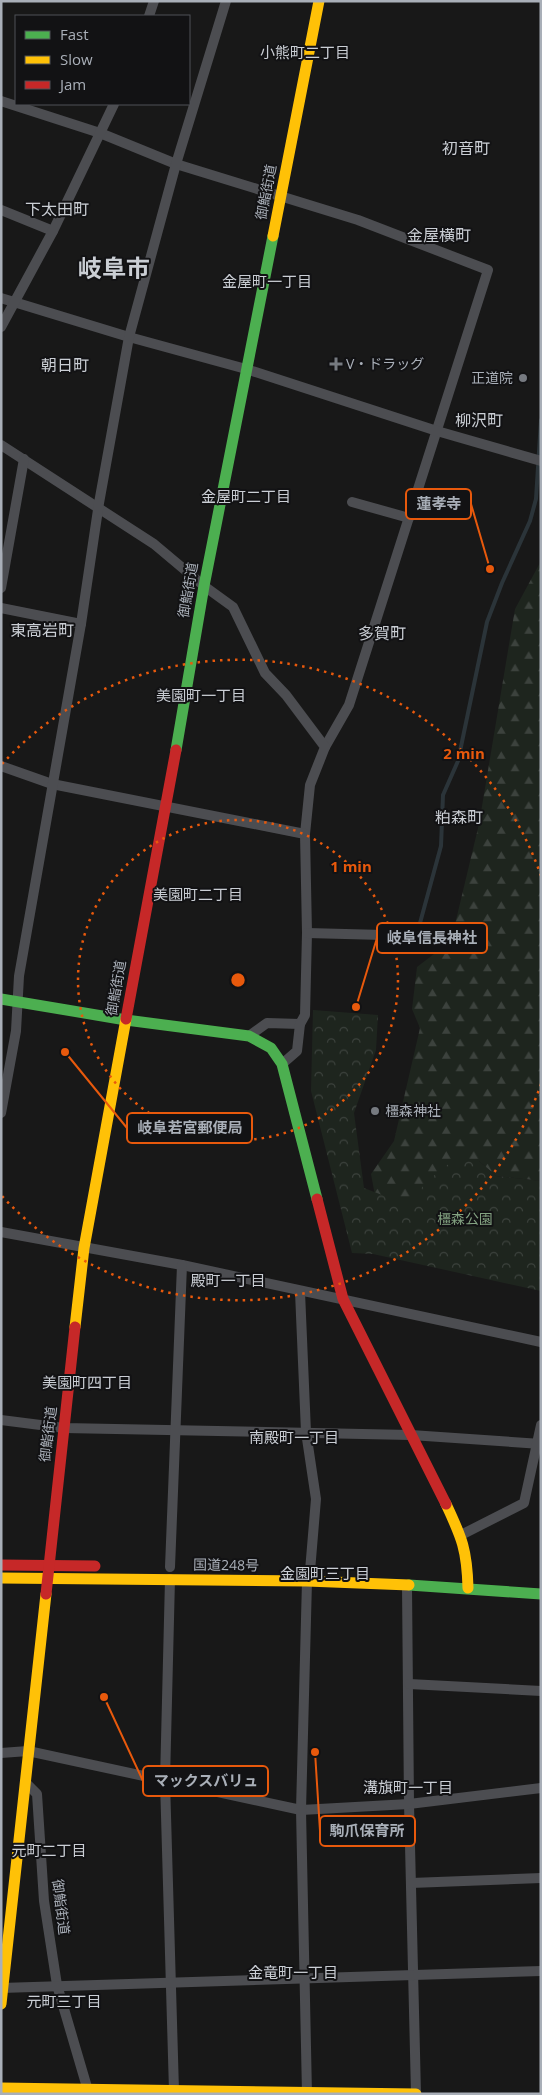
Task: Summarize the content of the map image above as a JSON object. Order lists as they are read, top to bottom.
{
  "streets": {
    "main road": ["御鮨街道", "国道248号"]
  },
  "crossings": [
    ["御鮨街道", "国道248号"]
  ],
  "districts": [
    "小熊町二丁目",
    "初音町",
    "下太田町",
    "金屋横町",
    "岐阜市",
    "金屋町一丁目",
    "朝日町",
    "柳沢町",
    "金屋町二丁目",
    "東高岩町",
    "多賀町",
    "美園町一丁目",
    "粕森町",
    "美園町二丁目",
    "殿町一丁目",
    "美園町四丁目",
    "南殿町一丁目",
    "金園町三丁目",
    "溝旗町一丁目",
    "元町二丁目",
    "金竜町一丁目",
    "元町三丁目"
  ],
  "parks": ["橿森公園"],
  "places": {
    "health": ["V・ドラッグ"],
    "other": [
      "正道院",
      "蓮孝寺",
      "岐阜信長神社",
      "岐阜若宮郵便局",
      "橿森神社",
      "マックスバリュ",
      "駒爪保育所"
    ]
  },
  "legend": ["Fast", "Slow", "Jam"],
  "rings": ["2 min", "1 min"]
}
